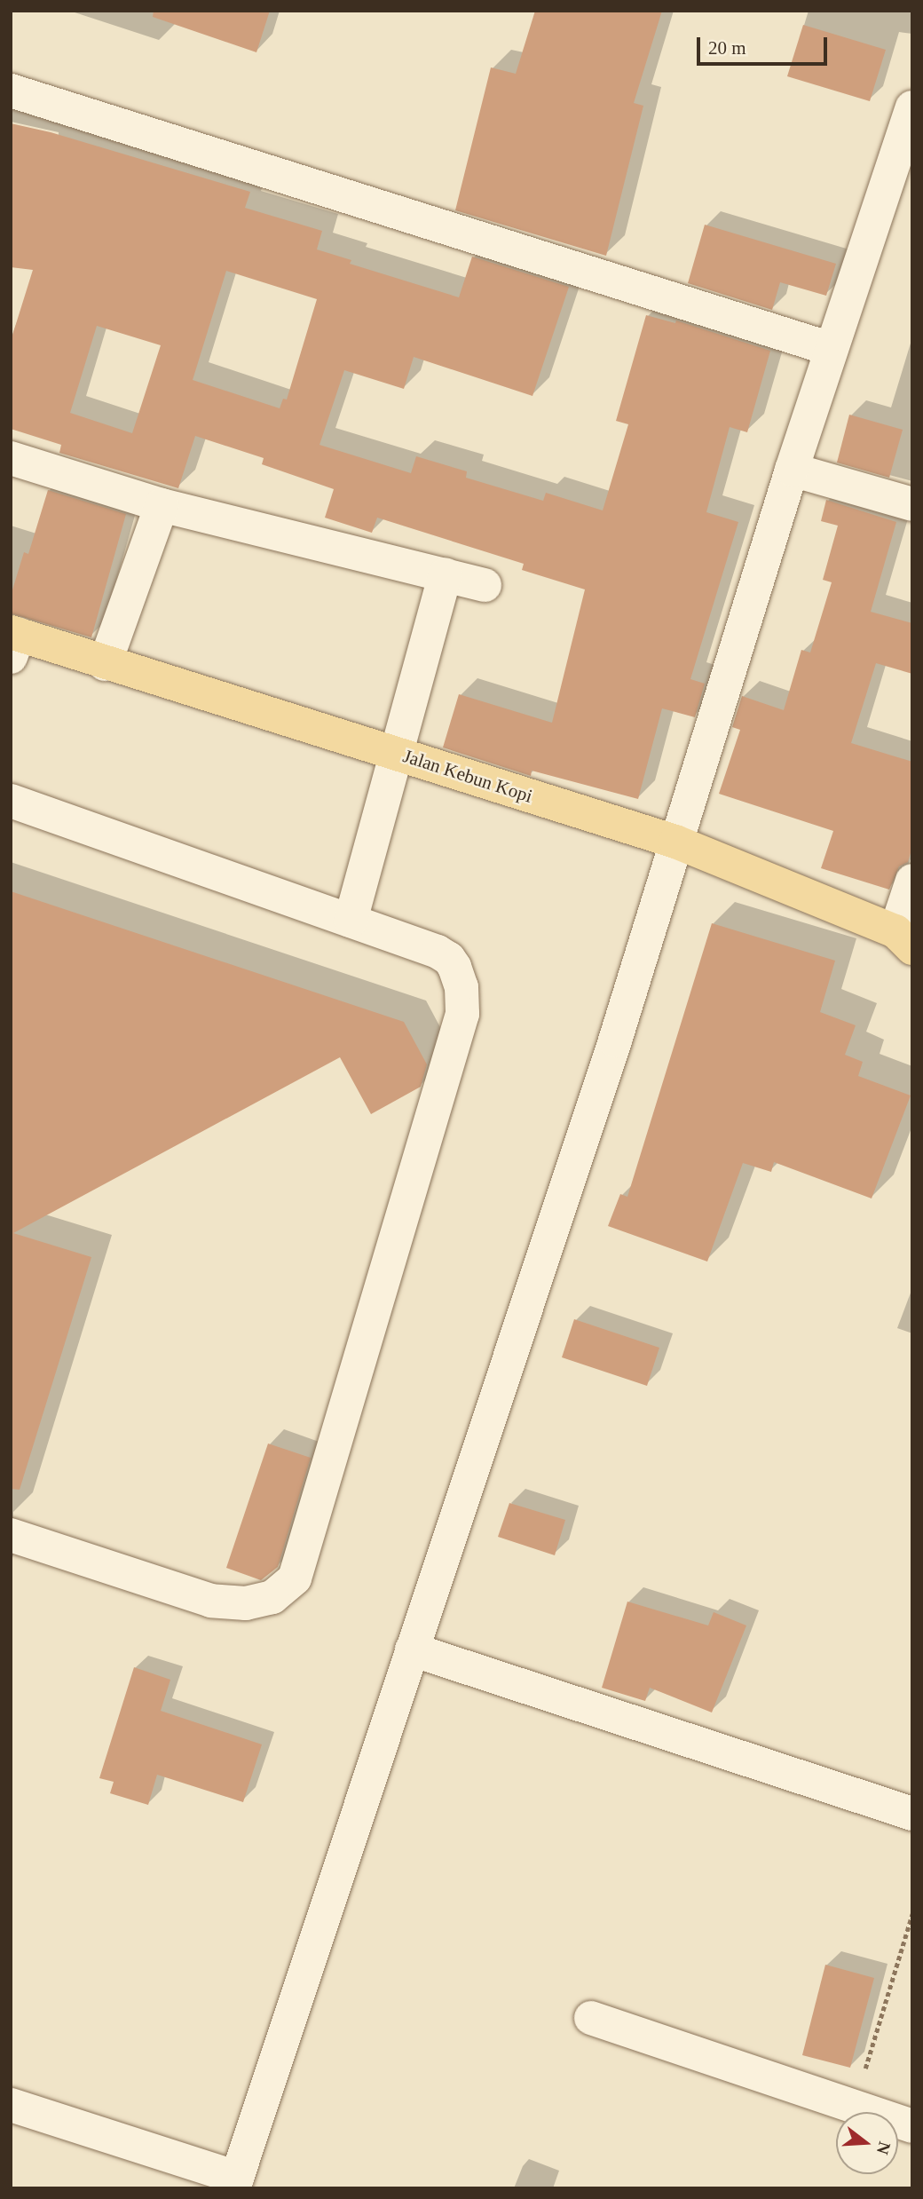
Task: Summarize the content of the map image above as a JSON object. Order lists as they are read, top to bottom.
{
  "streets": {
    "main road": ["Jalan Kebun Kopi"]
  },
  "scale_bar": "20 m",
  "north": "right"
}
